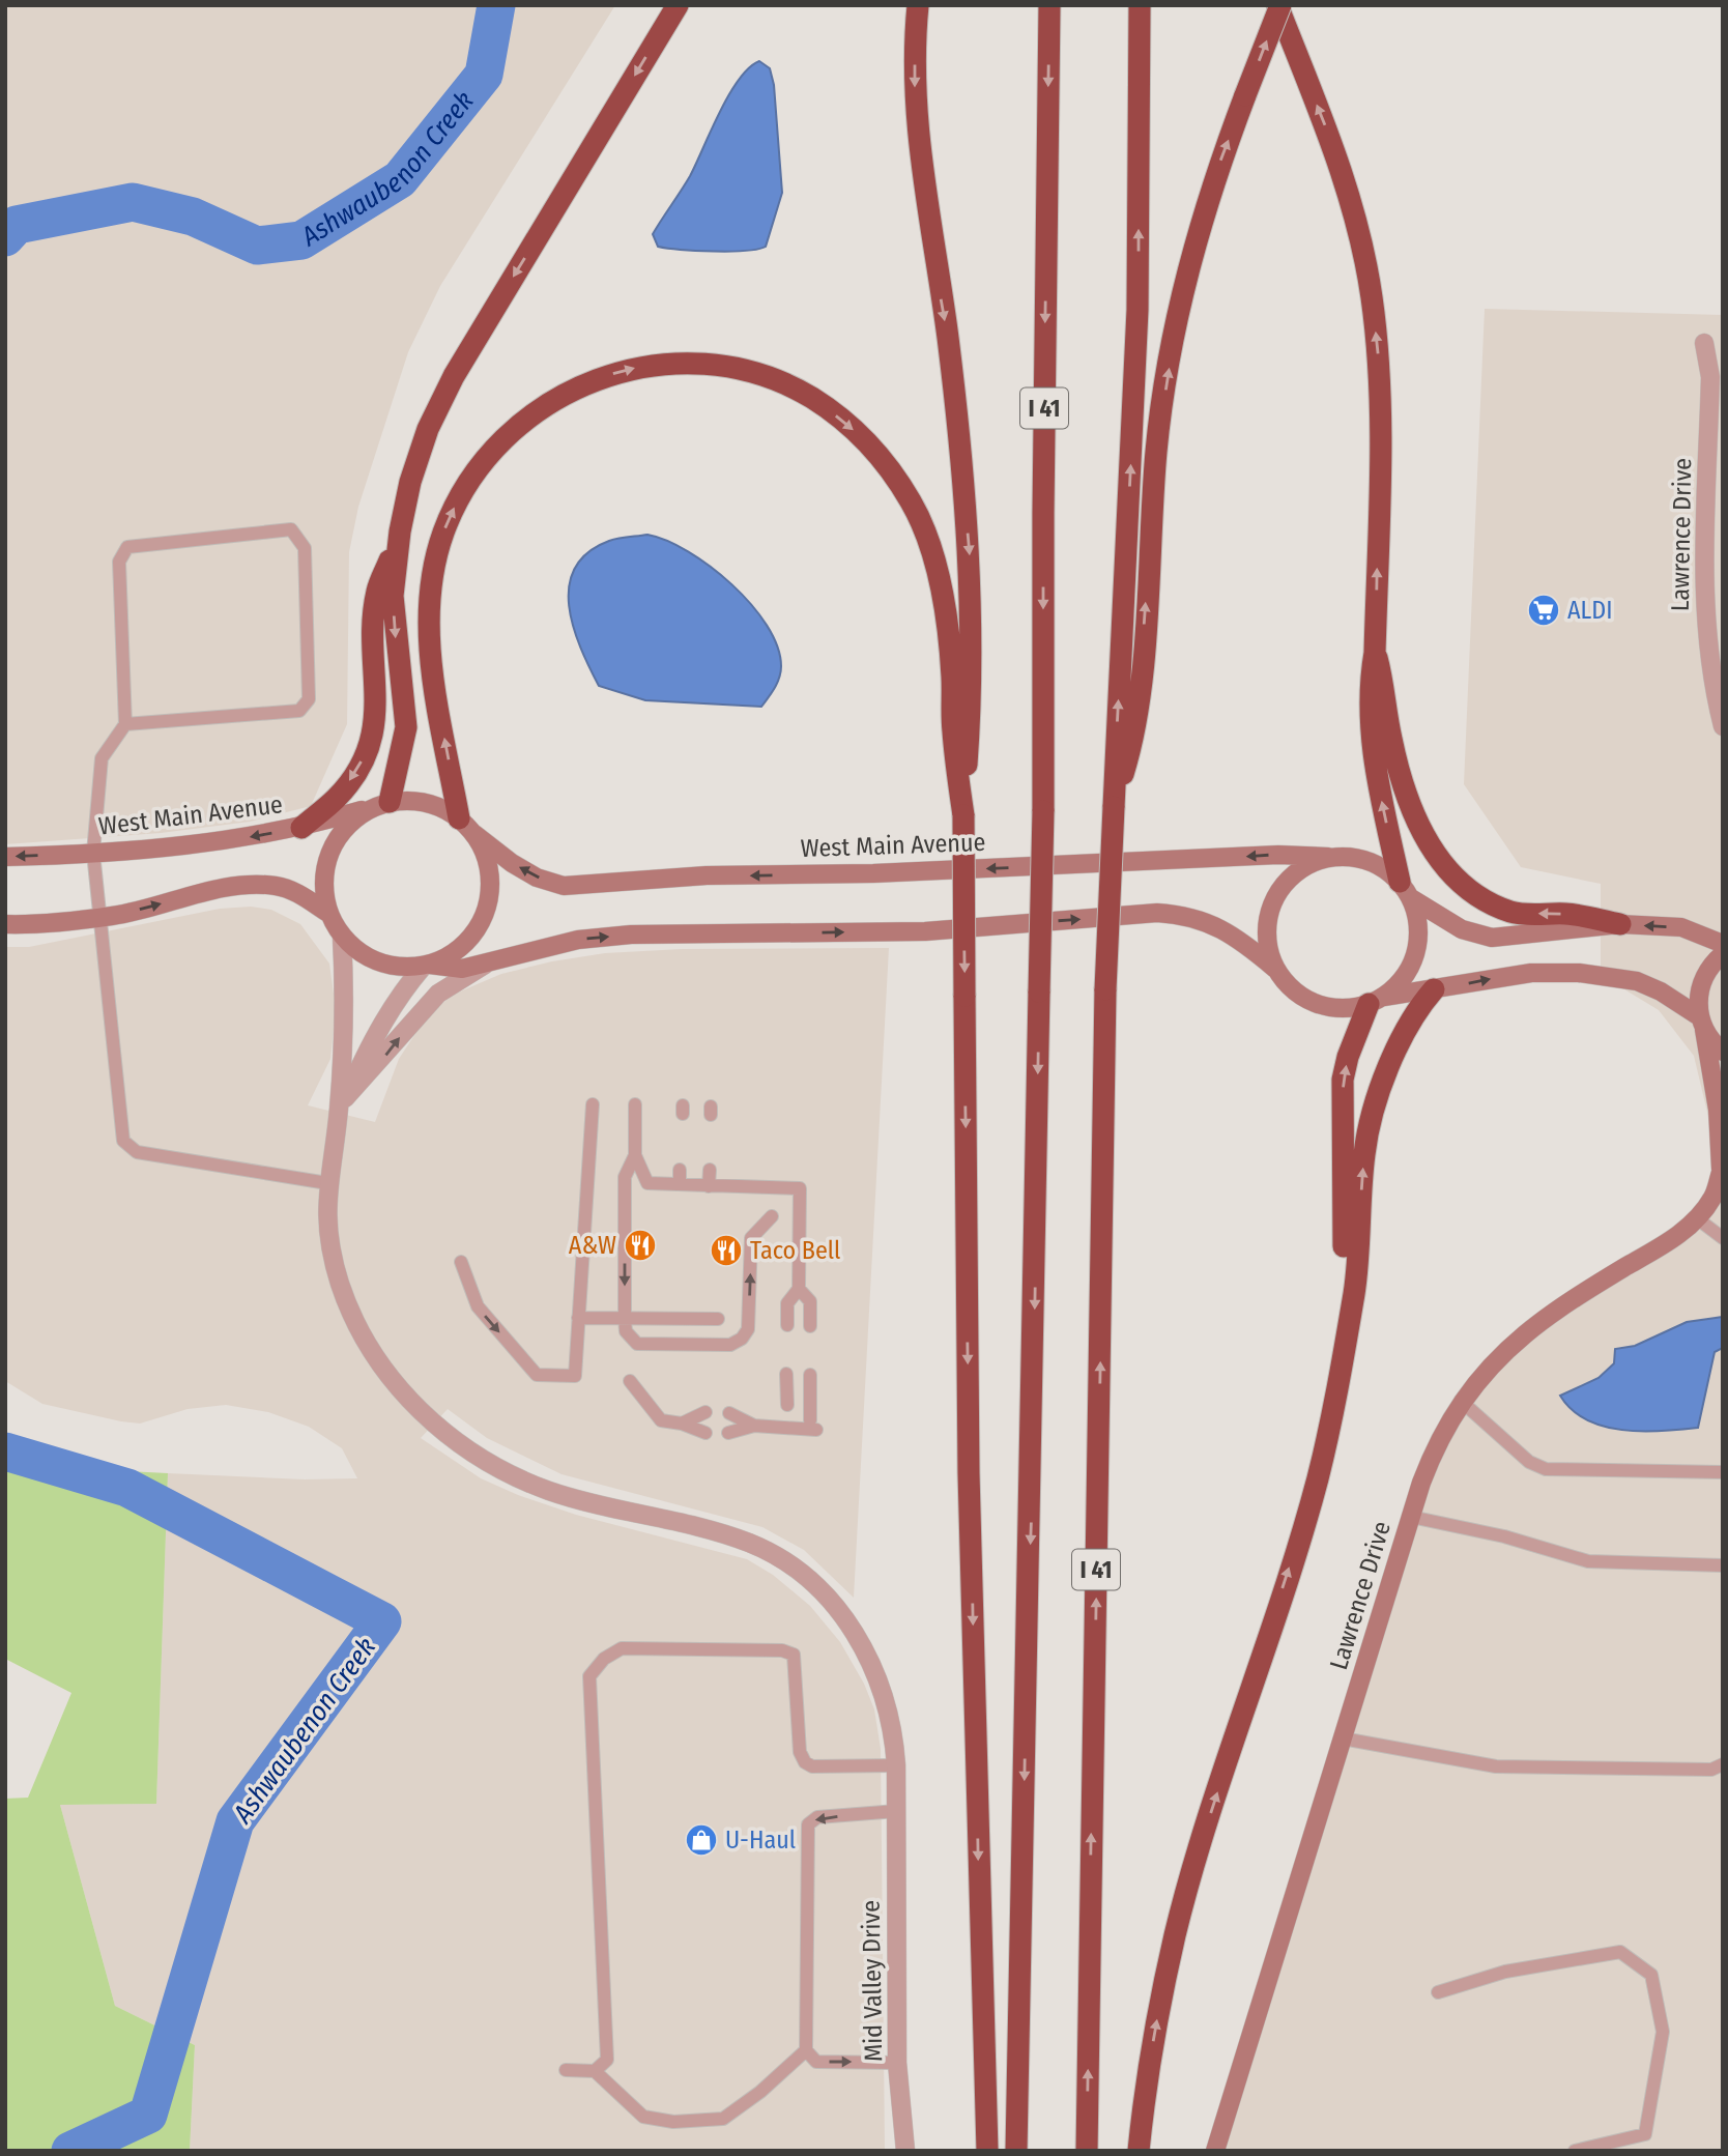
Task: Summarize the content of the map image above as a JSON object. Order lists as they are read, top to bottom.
{
  "streets": {
    "highway": ["I 41"],
    "main road": ["Lawrence Drive", "West Main Avenue"],
    "street": ["Mid Valley Drive"]
  },
  "water": ["Ashwaubenon Creek"],
  "places": {
    "supermarket": ["ALDI"],
    "restaurant": ["A&W", "Taco Bell"],
    "shop": ["U-Haul"]
  }
}
